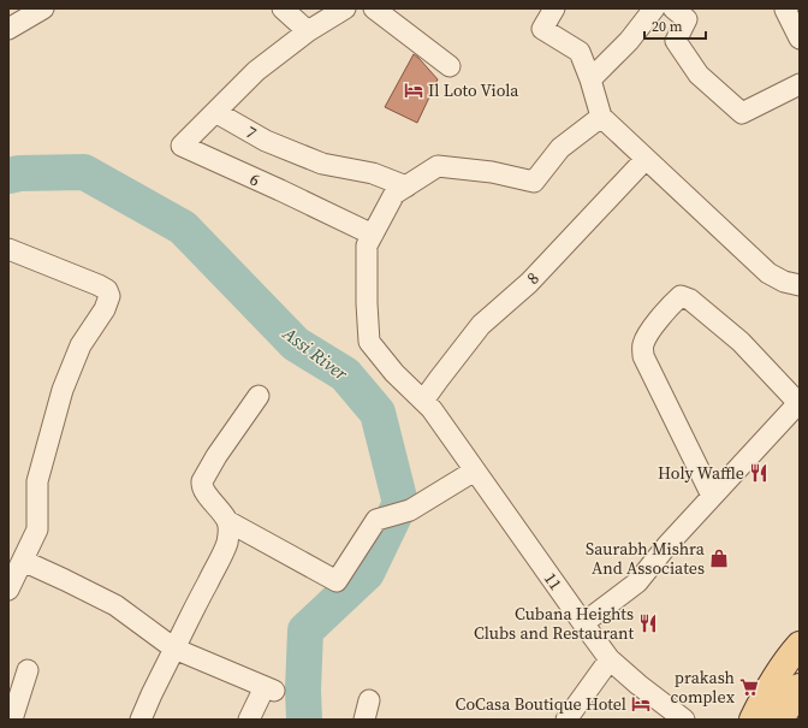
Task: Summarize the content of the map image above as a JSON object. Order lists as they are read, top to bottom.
{
  "streets": {
    "street": [
      "7",
      "6",
      "8",
      "11"
    ]
  },
  "crossings": [
    ["7", "6"],
    ["7", "11"],
    ["6", "11"],
    ["8", "11"]
  ],
  "water": ["Assi River"],
  "places": {
    "hotel": ["Il Loto Viola", "CoCasa Boutique Hotel"],
    "restaurant": ["Holy Waffle", "Cubana Heights Clubs and Restaurant"],
    "shop": ["Saurabh Mishra And Associates"],
    "supermarket": ["prakash complex"]
  },
  "scale_bar": "20 m"
}
